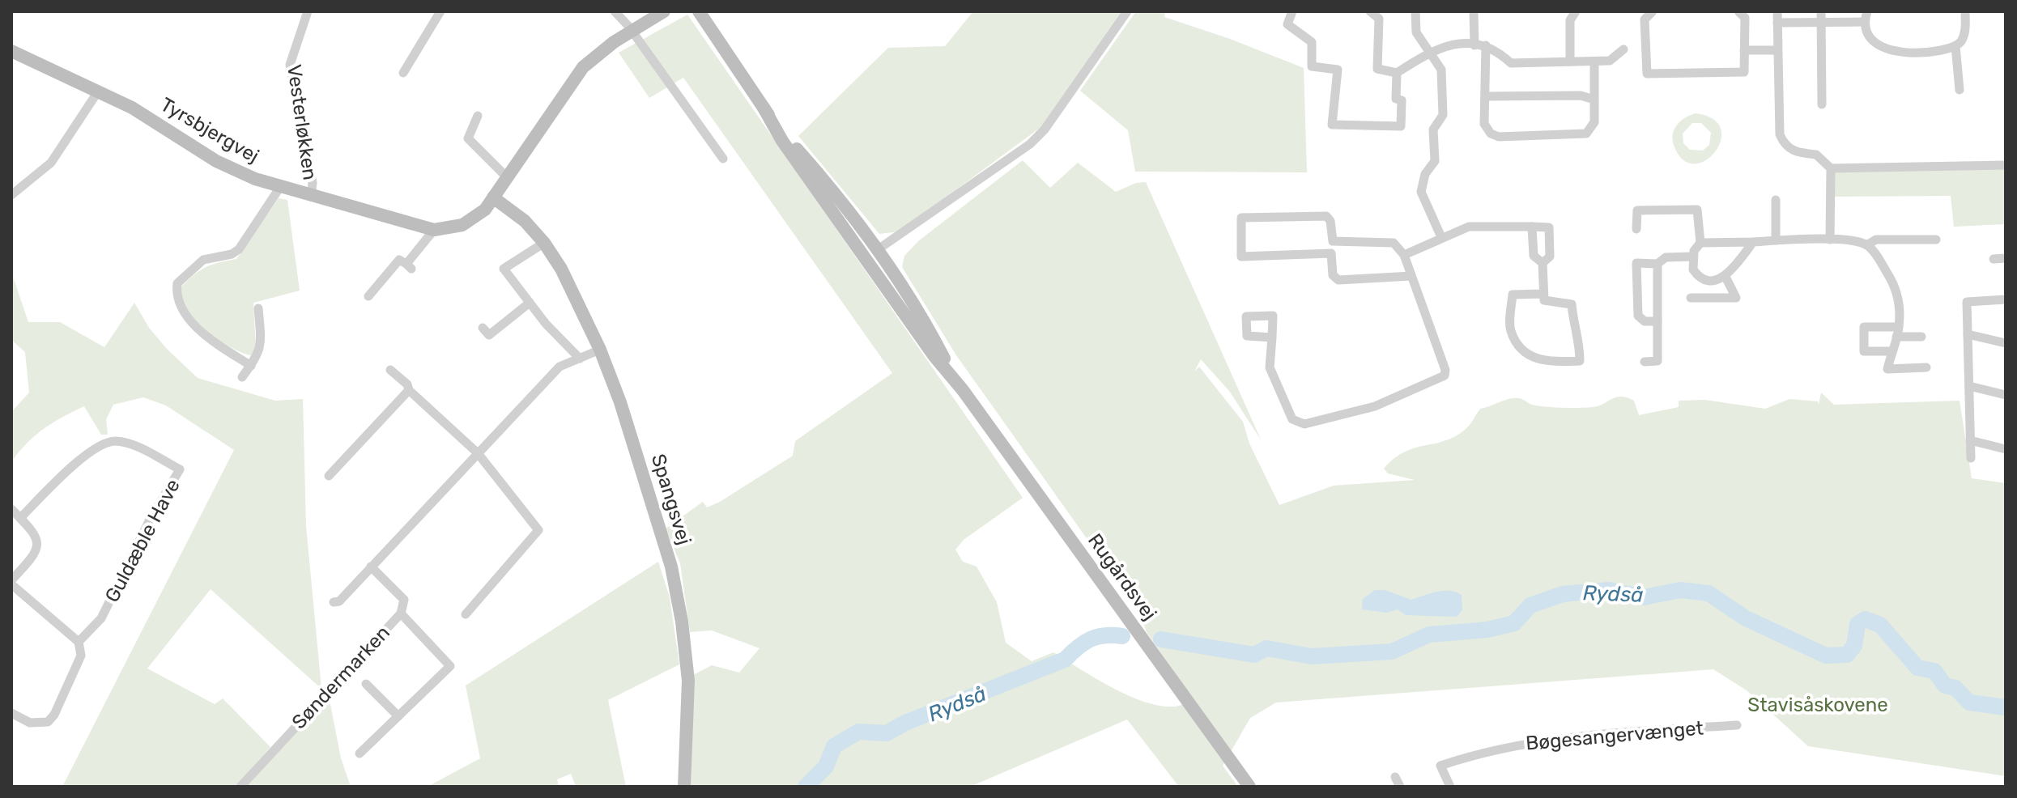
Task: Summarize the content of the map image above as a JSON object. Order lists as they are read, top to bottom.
{
  "streets": {
    "street": [
      "Vesterløkken",
      "Tyrsbjergvej",
      "Spangsvej",
      "Guldæble Have",
      "Rugårdsvej",
      "Søndermarken",
      "Bøgesangervænget"
    ]
  },
  "crossings": [
    ["Vesterløkken", "Tyrsbjergvej"],
    ["Tyrsbjergvej", "Spangsvej"]
  ],
  "water": ["Rydså"],
  "parks": ["Stavisåskovene"]
}
